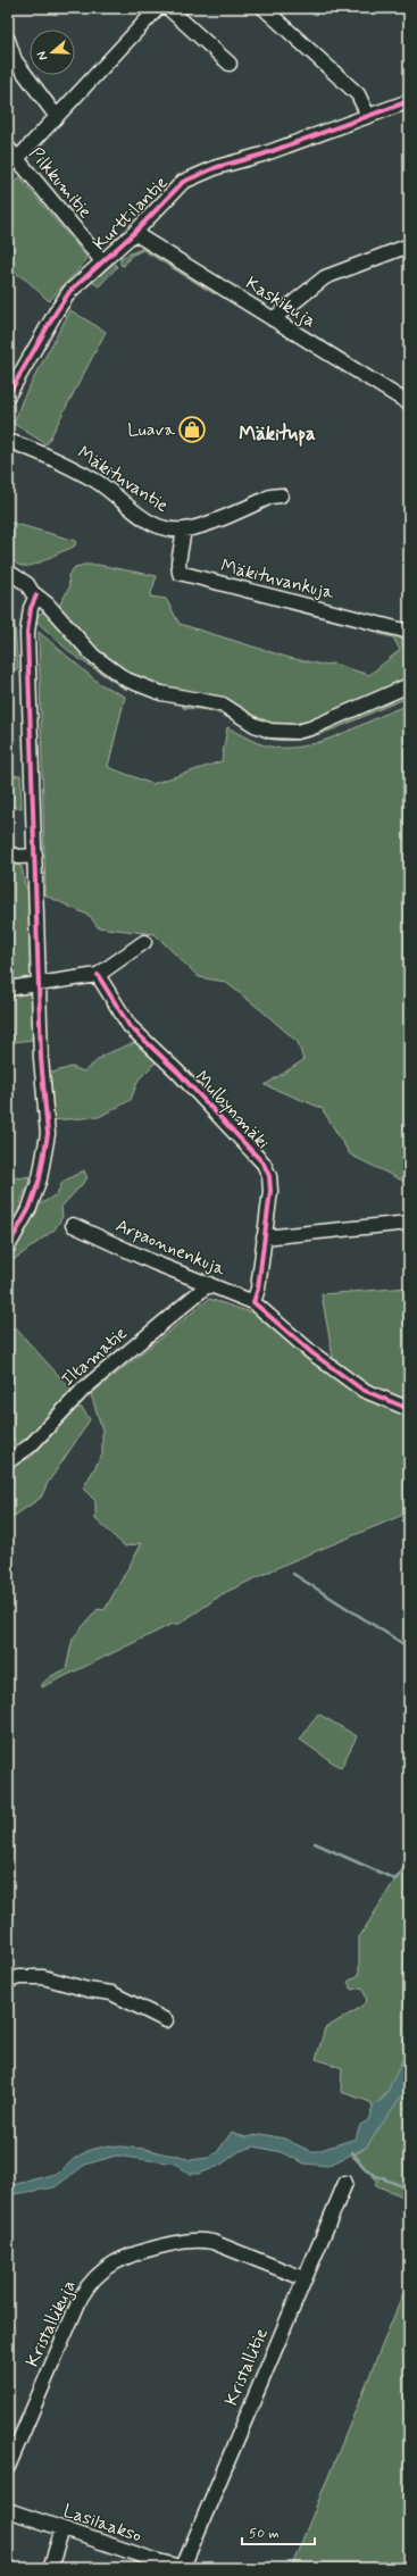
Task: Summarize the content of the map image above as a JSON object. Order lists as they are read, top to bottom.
{
  "streets": {
    "street": [
      "Pilkkumitie",
      "Kurttilantie",
      "Kaskikuja",
      "Mäkituvantie",
      "Mäkituvankuja",
      "Mulbynmäki",
      "Arpaonnenkuja",
      "Iltamatie",
      "Kristallikuja",
      "Kristallitie",
      "Lasilaakso"
    ]
  },
  "crossings": [
    ["Pilkkumitie", "Kurttilantie"],
    ["Kurttilantie", "Kaskikuja"],
    ["Mäkituvantie", "Mäkituvankuja"],
    ["Mulbynmäki", "Arpaonnenkuja"],
    ["Arpaonnenkuja", "Iltamatie"],
    ["Kristallikuja", "Kristallitie"],
    ["Kristallitie", "Lasilaakso"]
  ],
  "districts": ["Mäkitupa"],
  "places": {
    "shop": ["Luava"]
  },
  "scale_bar": "50 m",
  "north": "left"
}
